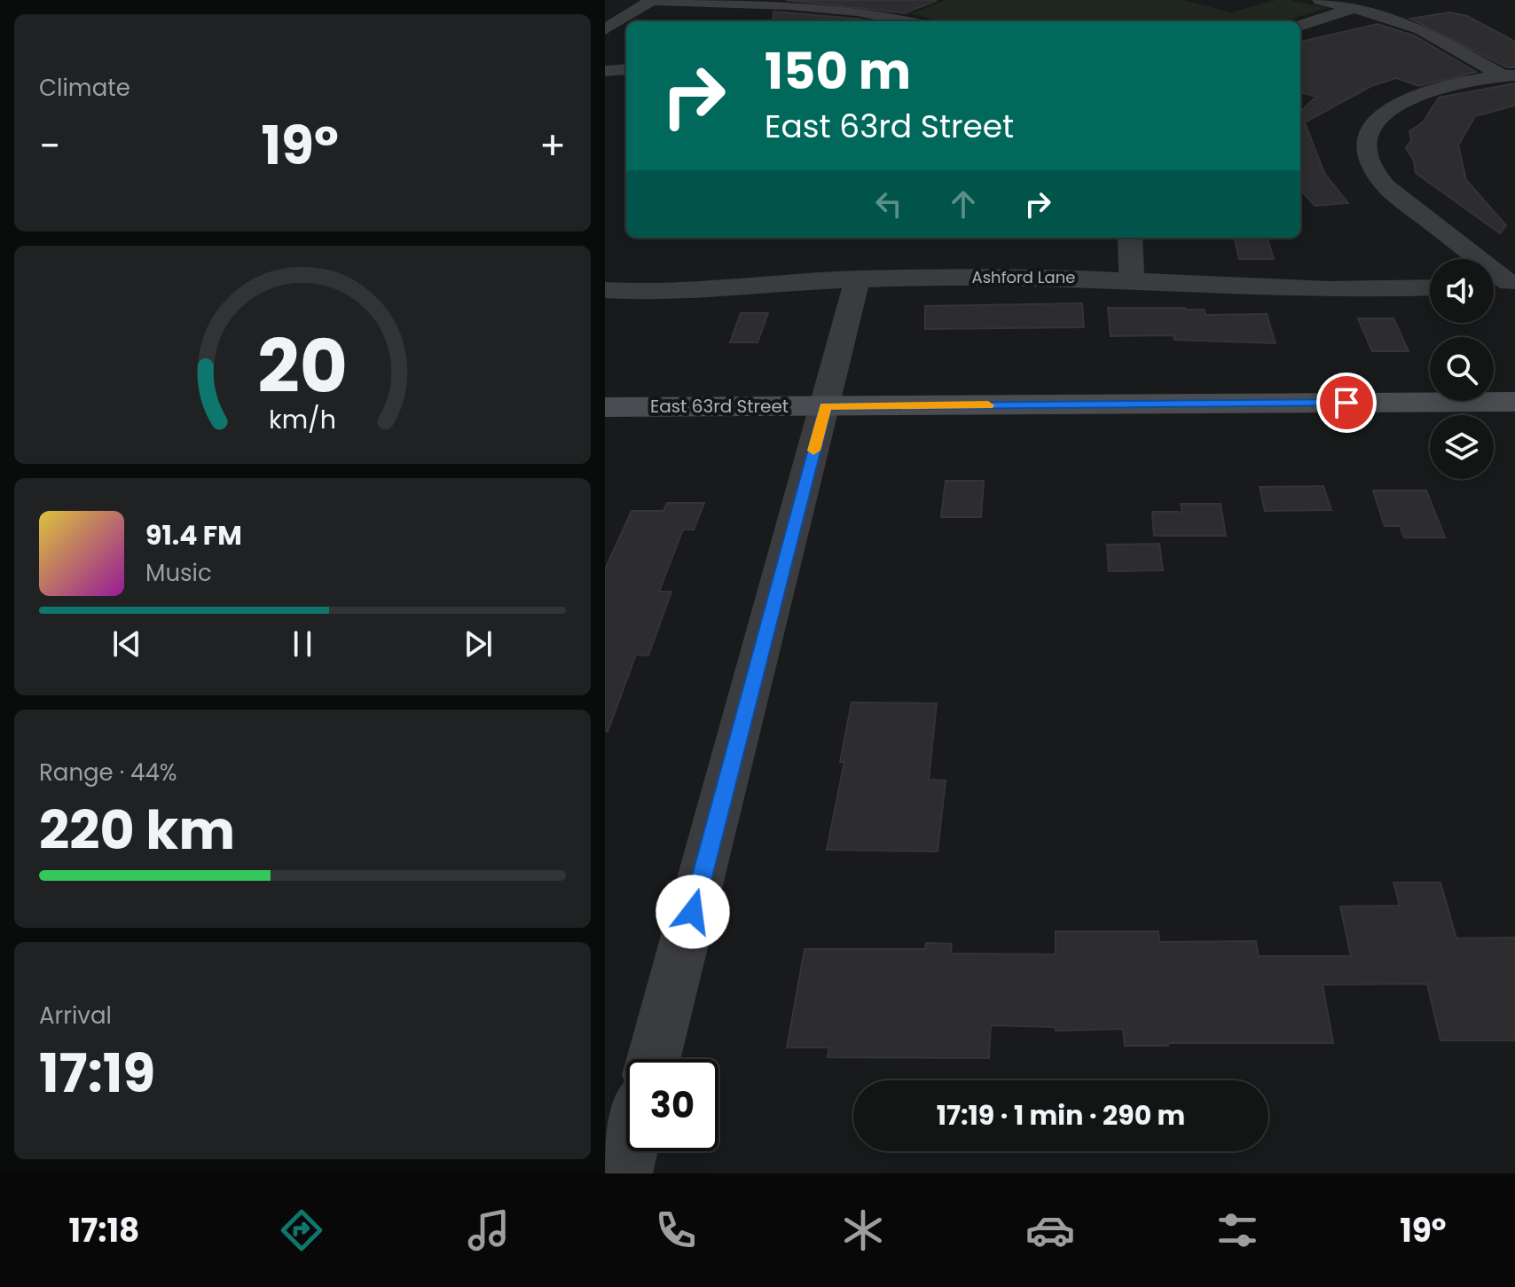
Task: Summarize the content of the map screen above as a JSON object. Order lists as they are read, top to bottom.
{
  "streets": {
    "main road": ["East 63rd Street"],
    "street": ["Ashford Lane"]
  },
  "page": {
    "tile": [
      "Climate",
      ["Range · 44%", "220 km"],
      ["Arrival", "17:19"]
    ],
    "turn": ["150 m", "East 63rd Street"],
    "heat": ["−", "19°", "+"],
    "song": ["91.4 FM", "Music"],
    "limit": "30",
    "trip": "17:19 · 1 min · 290 m",
    "tabs": ["17:18", "19°"],
    "gauge": ["20", "km/h"]
  }
}
